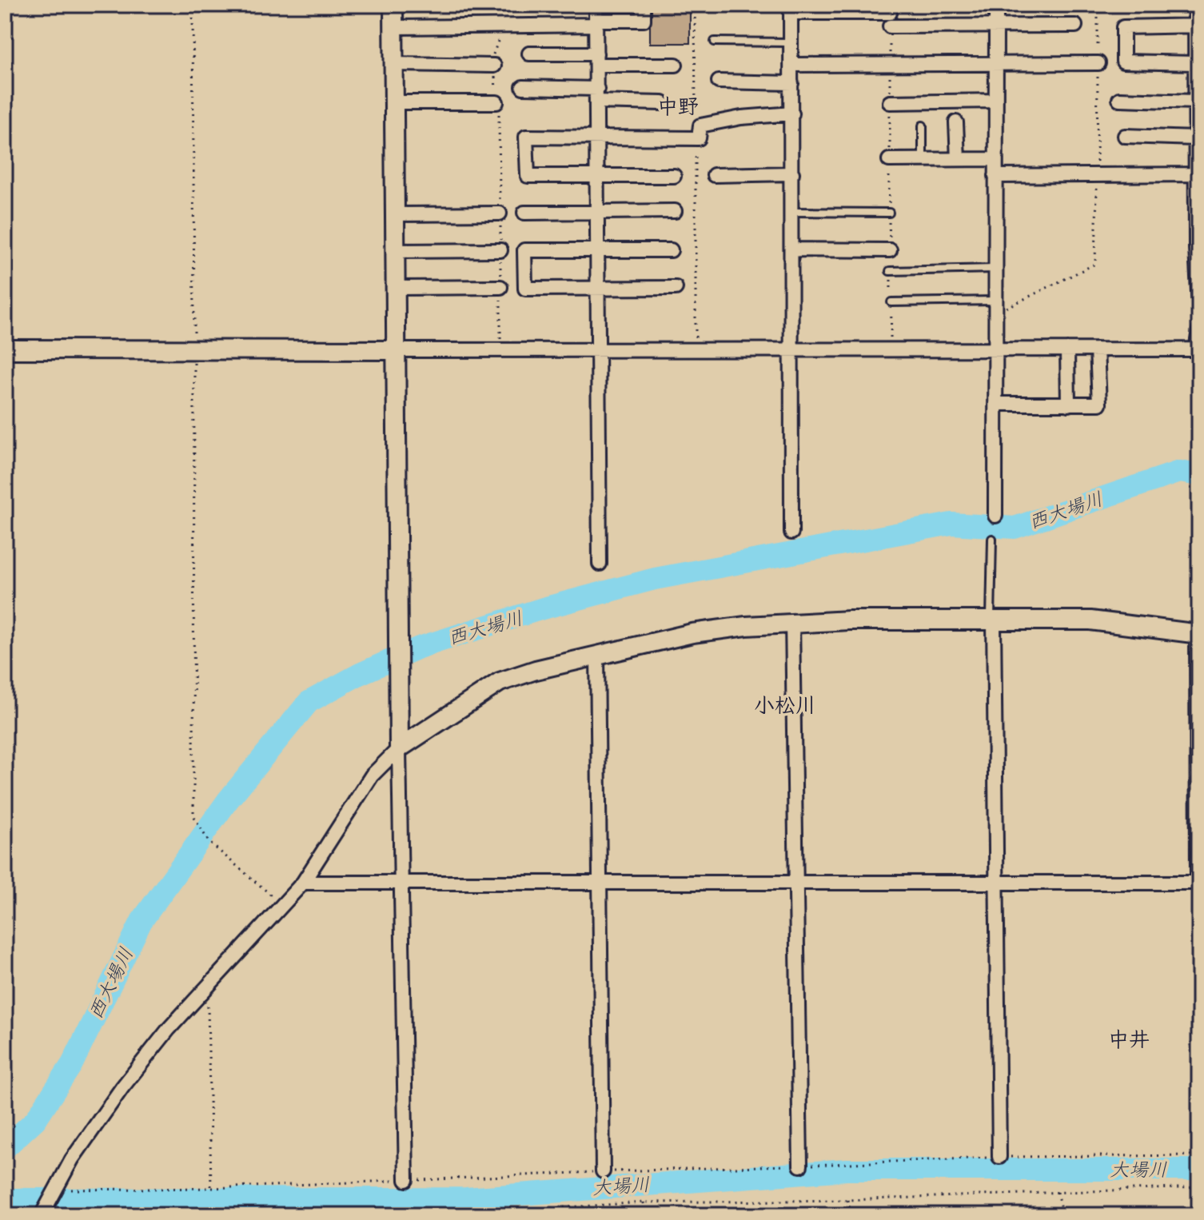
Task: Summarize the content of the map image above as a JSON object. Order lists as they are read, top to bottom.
{
  "districts": ["中野", "小松川", "中井"],
  "water": ["西大場川", "大場川"]
}
